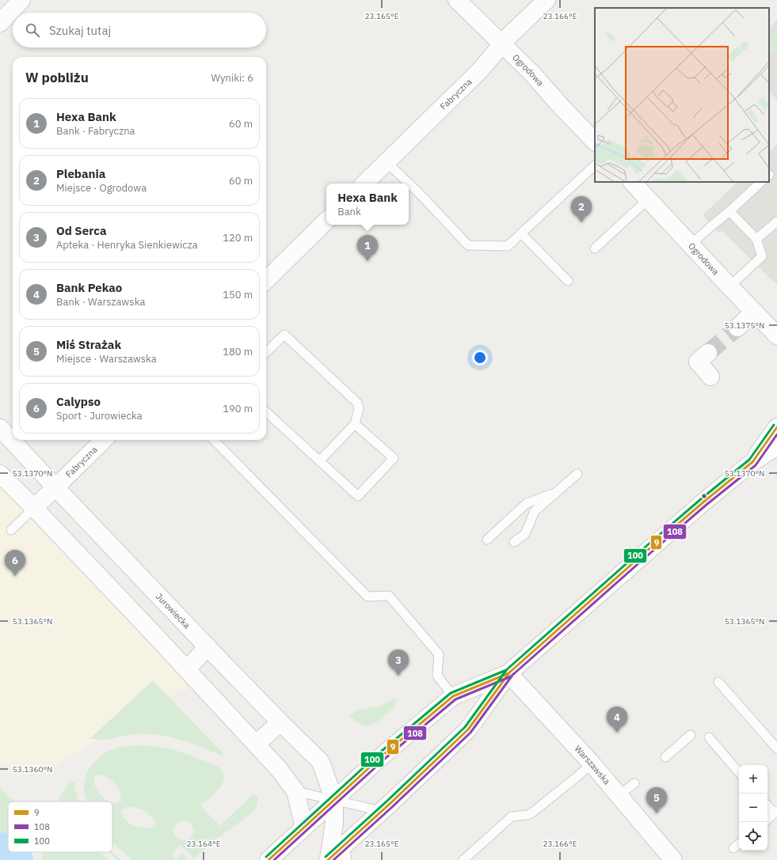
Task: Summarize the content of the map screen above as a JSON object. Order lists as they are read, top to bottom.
{
  "streets": {
    "street": [
      "Ogrodowa",
      "Fabryczna",
      "Jurowiecka",
      "Warszawska"
    ]
  },
  "crossings": [
    ["Ogrodowa", "Fabryczna"],
    ["Fabryczna", "Jurowiecka"]
  ],
  "lines": ["transit line 100", "transit line 9", "transit line 108"],
  "legend": ["9", "108", "100"],
  "page": {
    "search": "Szukaj tutaj",
    "heading": ["W pobliżu", "Wyniki: 6"],
    "list": [
      {
        "mark": "1",
        "name": "Hexa Bank",
        "note": "Bank · Fabryczna",
        "value": "60 m"
      },
      {
        "mark": "2",
        "name": "Plebania",
        "note": "Miejsce · Ogrodowa",
        "value": "60 m"
      },
      {
        "mark": "3",
        "name": "Od Serca",
        "note": "Apteka · Henryka Sienkiewicza",
        "value": "120 m"
      },
      {
        "mark": "4",
        "name": "Bank Pekao",
        "note": "Bank · Warszawska",
        "value": "150 m"
      },
      {
        "mark": "5",
        "name": "Miś Strażak",
        "note": "Miejsce · Warszawska",
        "value": "180 m"
      },
      {
        "mark": "6",
        "name": "Calypso",
        "note": "Sport · Jurowiecka",
        "value": "190 m"
      }
    ],
    "popup": ["Hexa Bank", "Bank"],
    "pins": [
      "2",
      "1",
      "6",
      "3",
      "4",
      "5"
    ],
    "map_buttons": ["+", "−"]
  },
  "coordinates": [
    "23.165°E",
    "23.166°E",
    "53.1375°N",
    "53.1370°N",
    "53.1365°N",
    "53.1360°N",
    "23.164°E"
  ]
}
